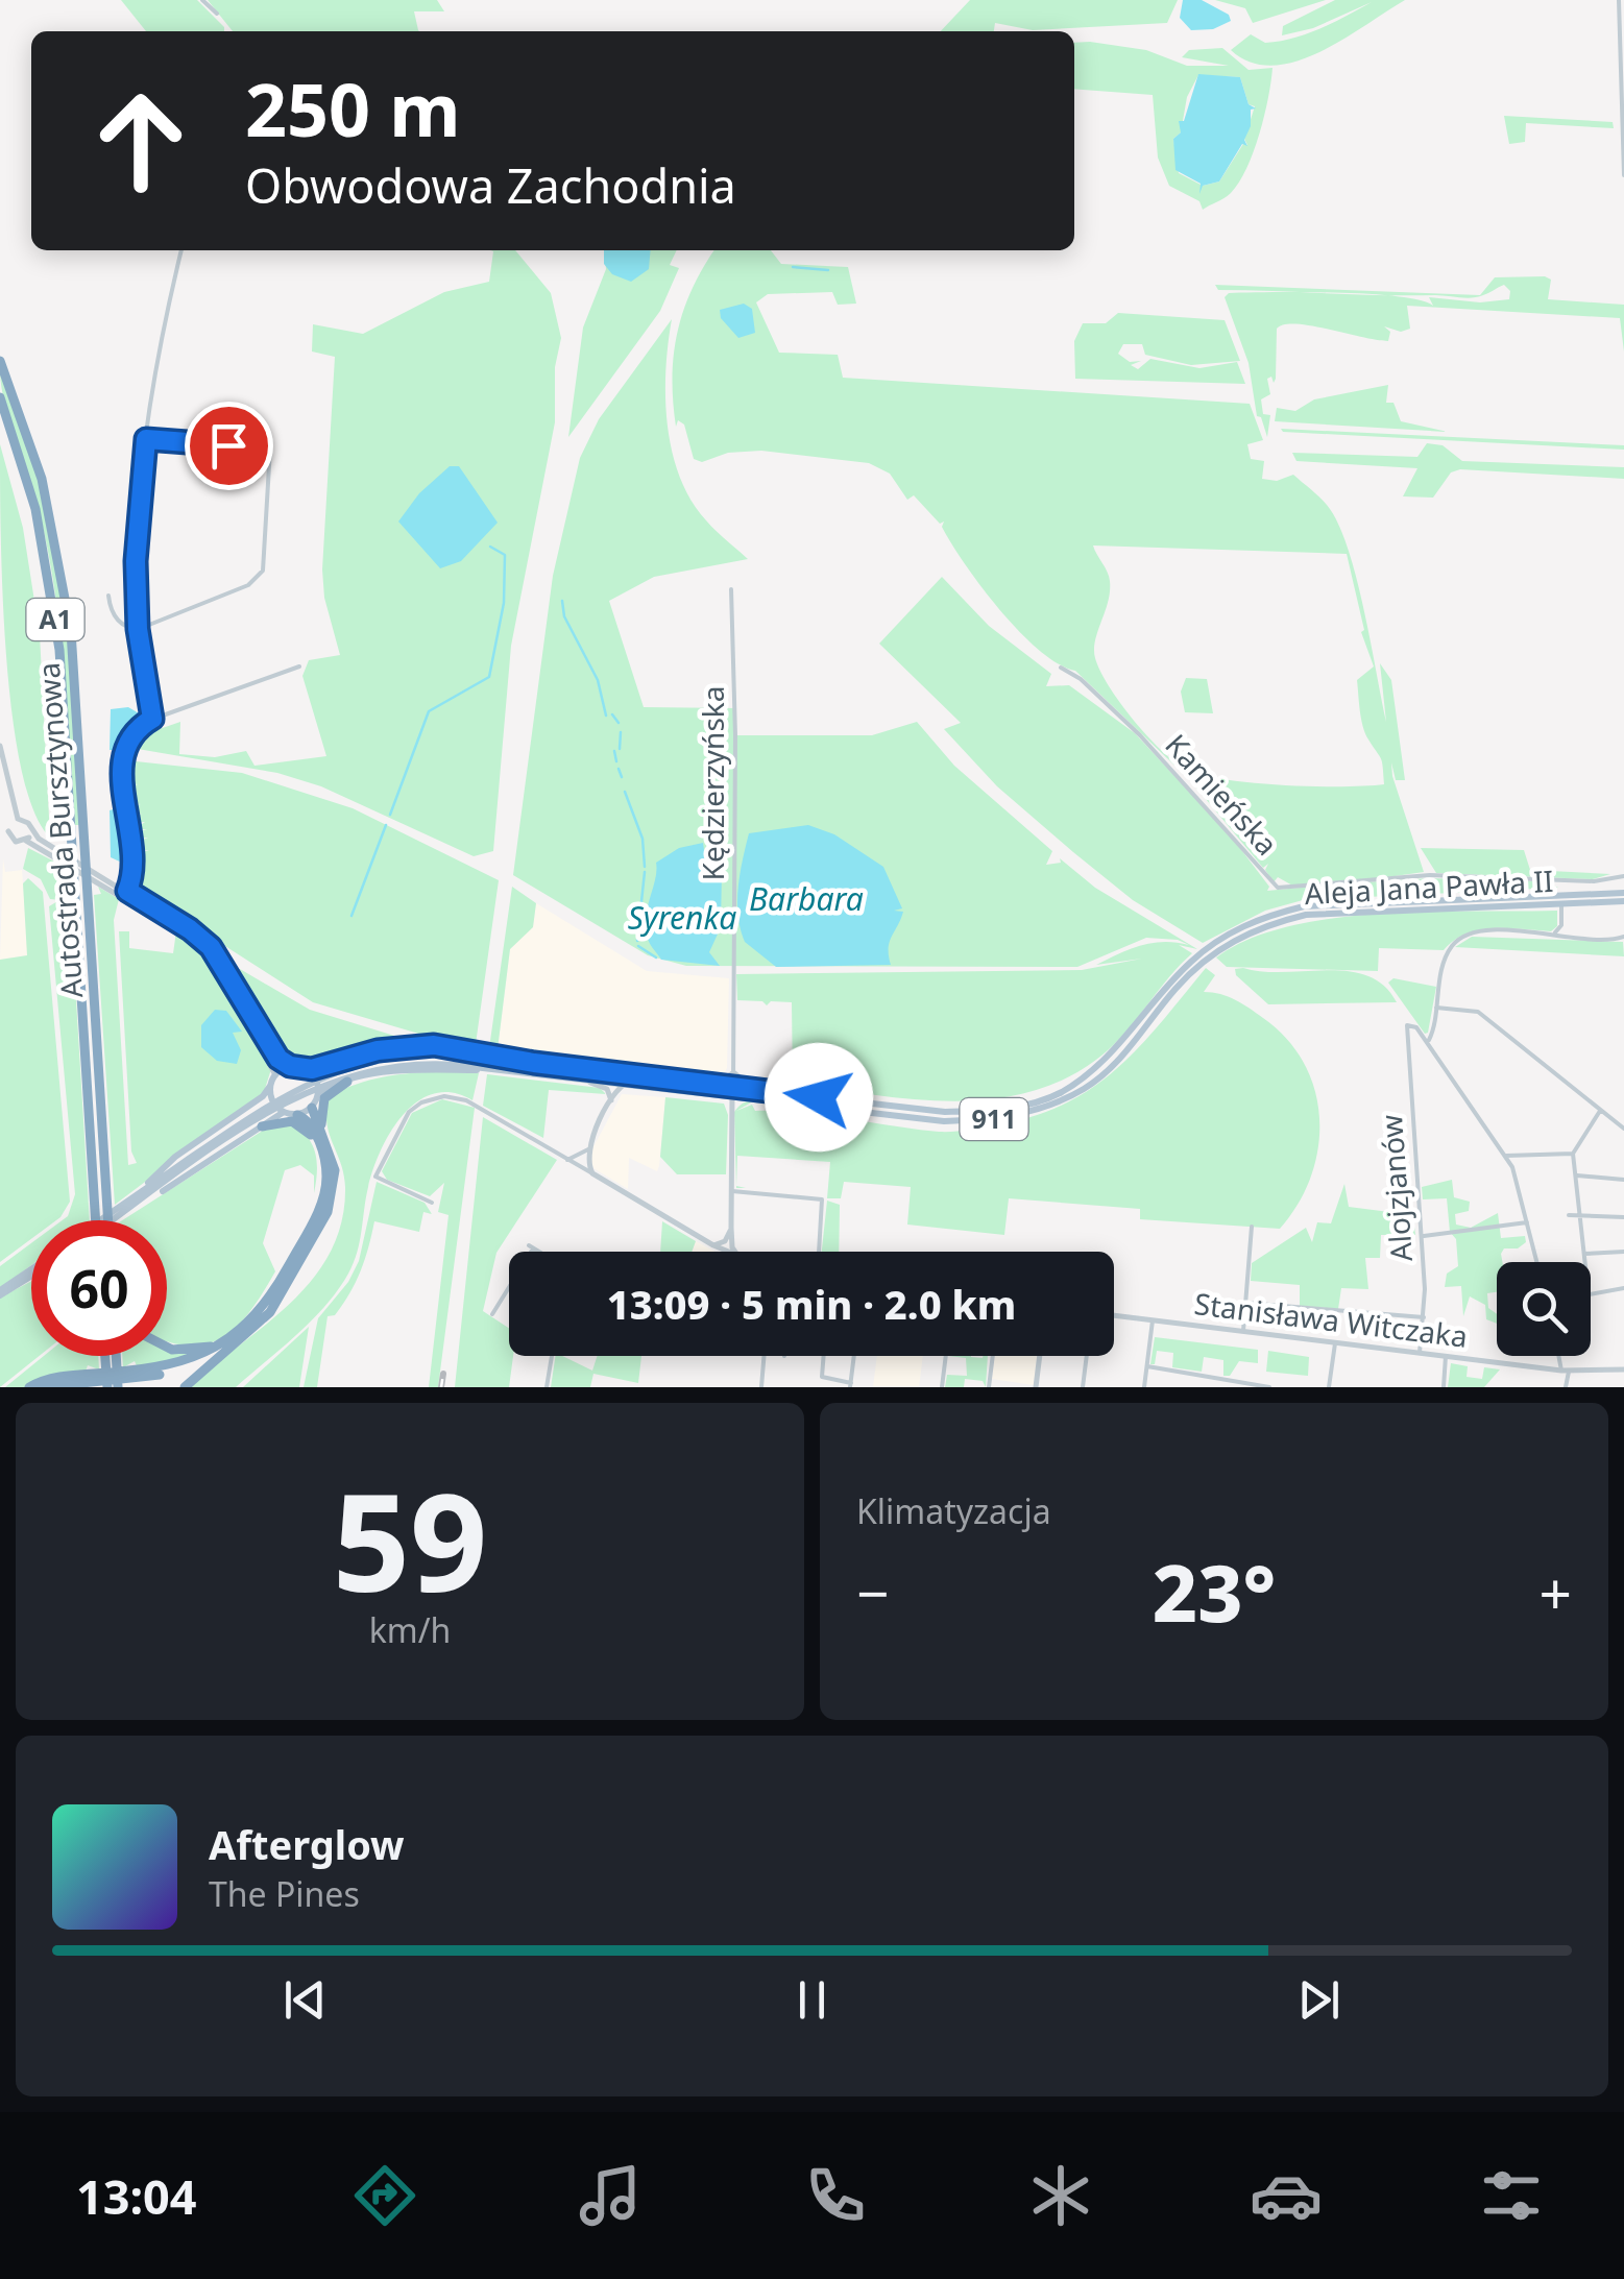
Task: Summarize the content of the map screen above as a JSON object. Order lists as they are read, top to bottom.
{
  "streets": {
    "highway": ["A1", "Autostrada Bursztynowa"],
    "main road": ["Aleja Jana Pawła II", "911"],
    "street": [
      "Kędzierzyńska",
      "Kamieńska",
      "Alojzjanów",
      "Stanisława Witczaka"
    ]
  },
  "crossings": [
    ["Kędzierzyńska", "Aleja Jana Pawła II"],
    ["Aleja Jana Pawła II", "911"],
    ["Alojzjanów", "Stanisława Witczaka"]
  ],
  "water": ["Barbara", "Syrenka"],
  "page": {
    "turn": ["250 m", "Obwodowa Zachodnia"],
    "limit": "60",
    "trip": "13:09 · 5 min · 2.0 km",
    "tile": [
      ["59", "km/h"],
      "Klimatyzacja"
    ],
    "heat": ["−", "23°", "+"],
    "song": ["Afterglow", "The Pines"],
    "tabs": "13:04"
  }
}
